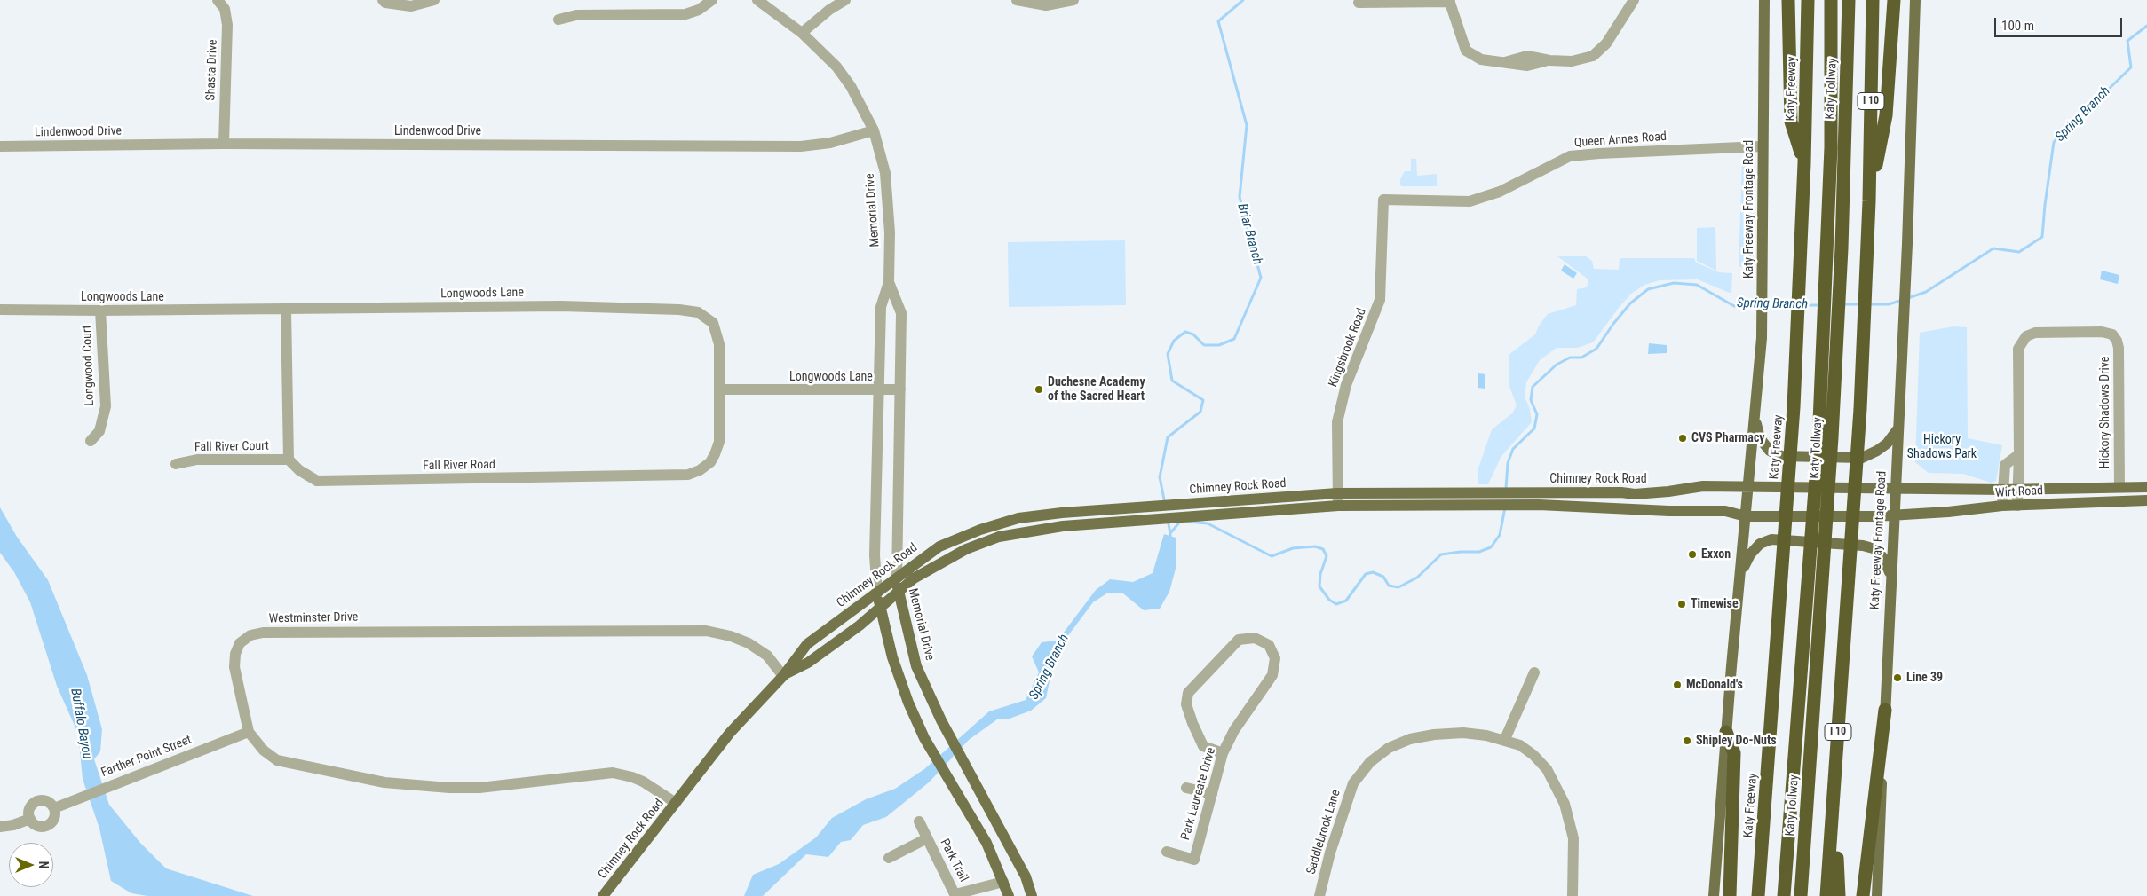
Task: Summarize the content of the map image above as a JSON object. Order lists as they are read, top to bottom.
{
  "streets": {
    "highway": ["Katy Freeway", "Katy Tollway", "I 10"],
    "main road": [
      "Katy Freeway Frontage Road",
      "Memorial Drive",
      "Chimney Rock Road",
      "Wirt Road"
    ],
    "street": [
      "Shasta Drive",
      "Lindenwood Drive",
      "Queen Annes Road",
      "Longwoods Lane",
      "Kingsbrook Road",
      "Longwood Court",
      "Hickory Shadows Drive",
      "Fall River Court",
      "Fall River Road",
      "Westminster Drive",
      "Farther Point Street",
      "Park Laureate Drive",
      "Saddlebrook Lane",
      "Park Trail"
    ]
  },
  "crossings": [
    ["Shasta Drive", "Lindenwood Drive"],
    ["Lindenwood Drive", "Memorial Drive"],
    ["Queen Annes Road", "Katy Freeway Frontage Road"],
    ["Queen Annes Road", "Kingsbrook Road"],
    ["Katy Freeway Frontage Road", "Chimney Rock Road"],
    ["Katy Freeway Frontage Road", "Wirt Road"],
    ["Memorial Drive", "Longwoods Lane"],
    ["Memorial Drive", "Chimney Rock Road"],
    ["Memorial Drive", "Park Trail"],
    ["Longwoods Lane", "Longwood Court"],
    ["Longwoods Lane", "Fall River Road"],
    ["Kingsbrook Road", "Chimney Rock Road"],
    ["Hickory Shadows Drive", "Wirt Road"],
    ["Fall River Court", "Fall River Road"],
    ["Chimney Rock Road", "Wirt Road"],
    ["Chimney Rock Road", "Westminster Drive"],
    ["Westminster Drive", "Farther Point Street"]
  ],
  "water": ["Spring Branch", "Briar Branch", "Buffalo Bayou"],
  "parks": ["Hickory Shadows Park"],
  "places": [
    "Duchesne Academy of the Sacred Heart",
    "CVS Pharmacy",
    "Exxon",
    "Timewise",
    "Line 39",
    "McDonald's",
    "Shipley Do-Nuts"
  ],
  "scale_bar": "100 m",
  "north": "right"
}
